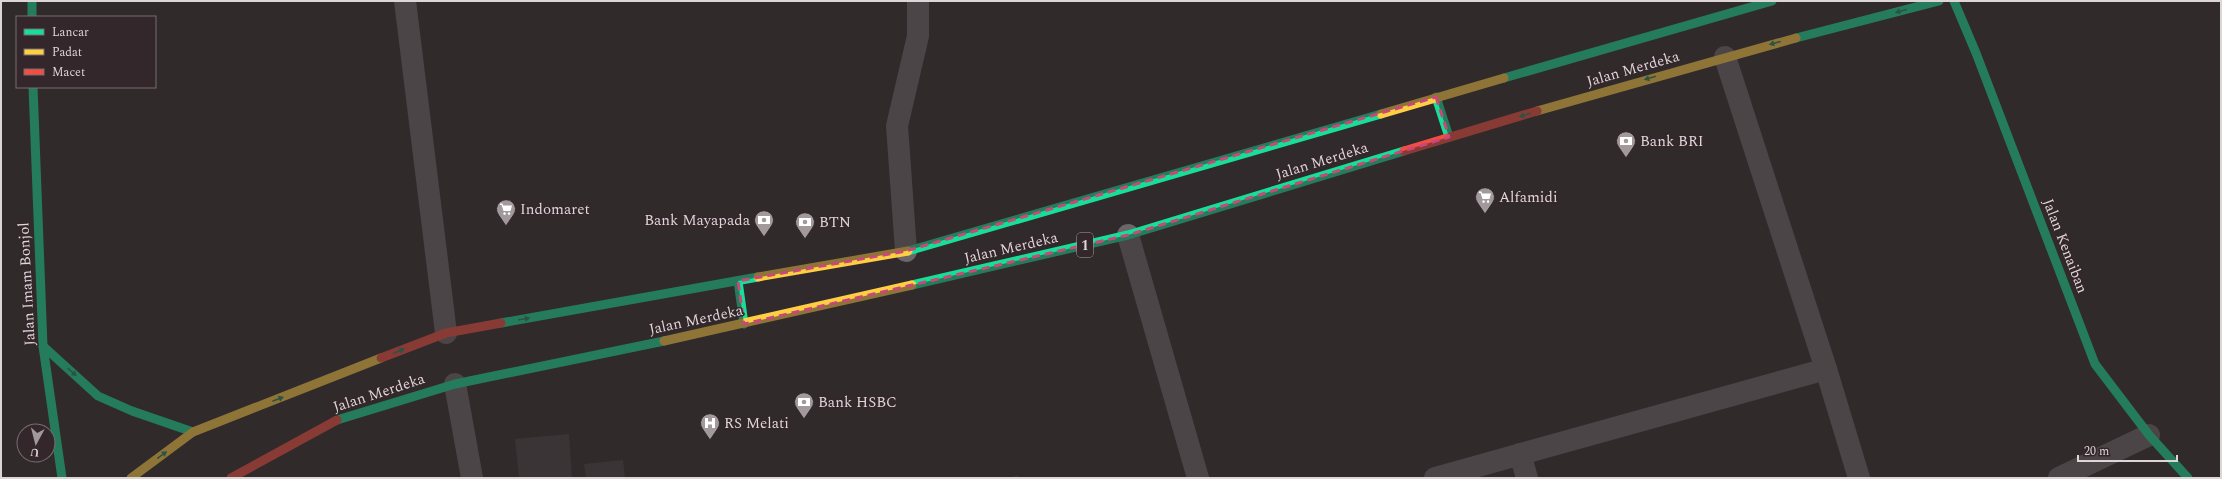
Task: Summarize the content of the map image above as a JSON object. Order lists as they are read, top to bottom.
{
  "streets": {
    "main road": [
      "Jalan Merdeka",
      "1",
      "Jalan Kenaiban",
      "Jalan Imam Bonjol"
    ]
  },
  "places": {
    "bank": [
      "Bank BRI",
      "Bank Mayapada",
      "BTN",
      "Bank HSBC"
    ],
    "supermarket": ["Alfamidi", "Indomaret"],
    "hospital": ["RS Melati"]
  },
  "legend": ["Lancar", "Padat", "Macet"],
  "scale_bar": "20 m",
  "north": "bottom"
}
